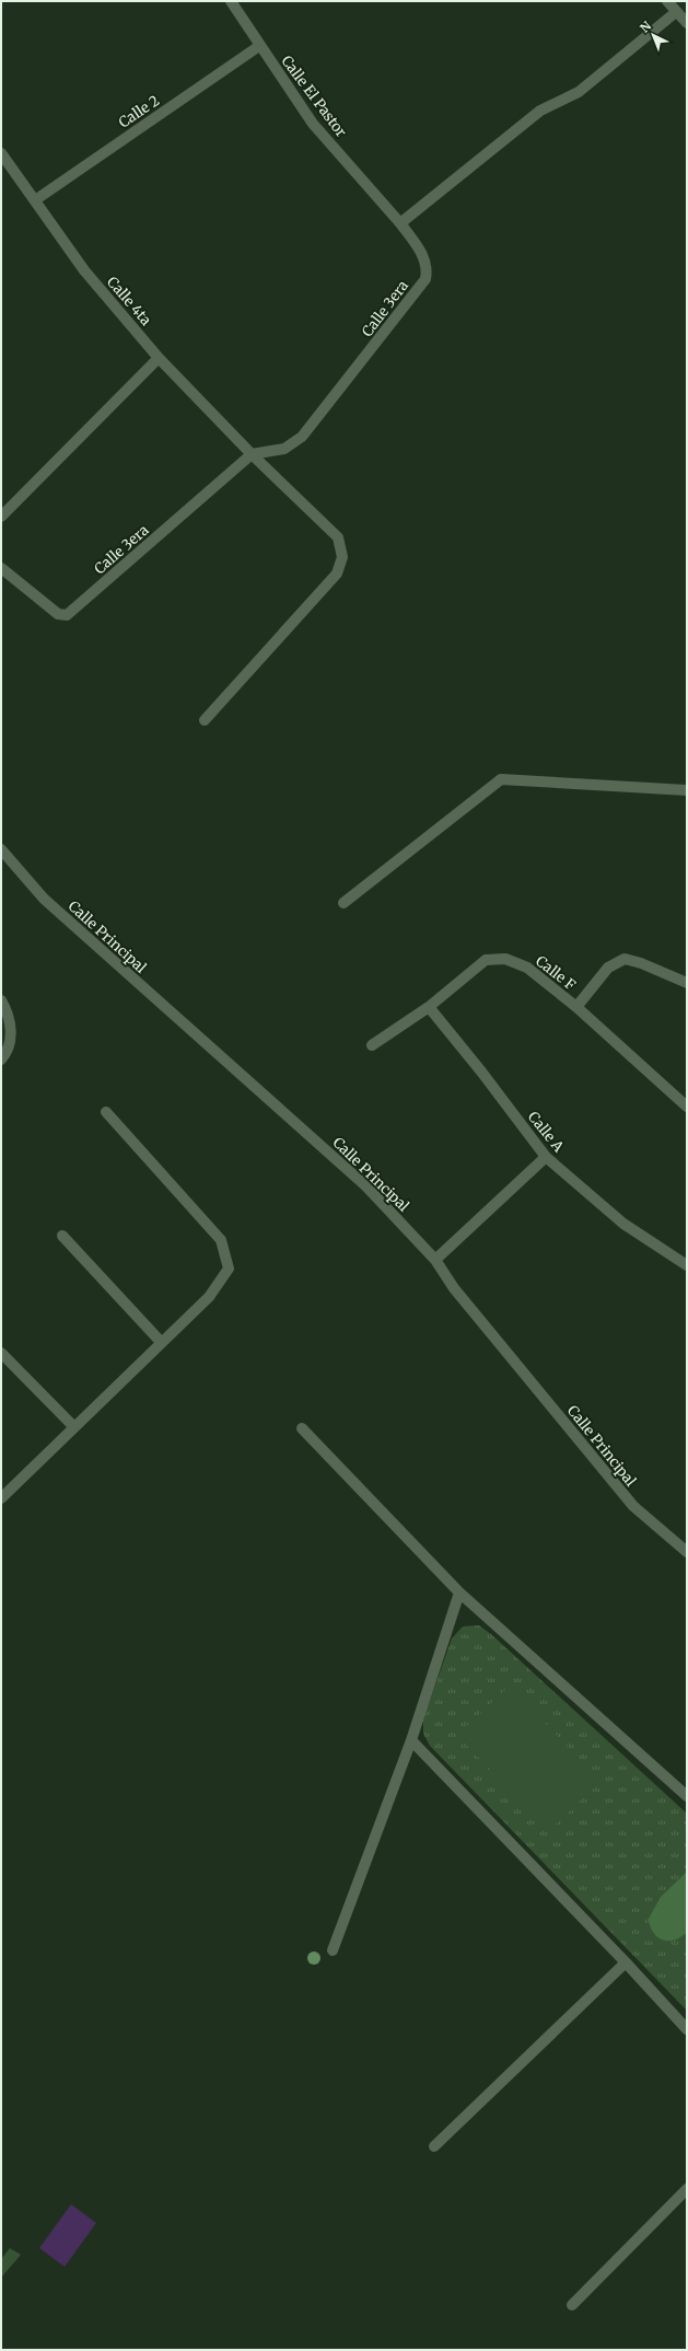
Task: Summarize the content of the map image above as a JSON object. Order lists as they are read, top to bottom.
{
  "streets": {
    "street": [
      "Calle El Pastor",
      "Calle 2",
      "Calle 4ta",
      "Calle 3era",
      "Calle Principal",
      "Calle F",
      "Calle A"
    ]
  },
  "crossings": [
    ["Calle El Pastor", "Calle 2"],
    ["Calle El Pastor", "Calle 3era"],
    ["Calle 2", "Calle 4ta"],
    ["Calle 4ta", "Calle 3era"],
    ["Calle F", "Calle A"]
  ],
  "north": "top left"
}
